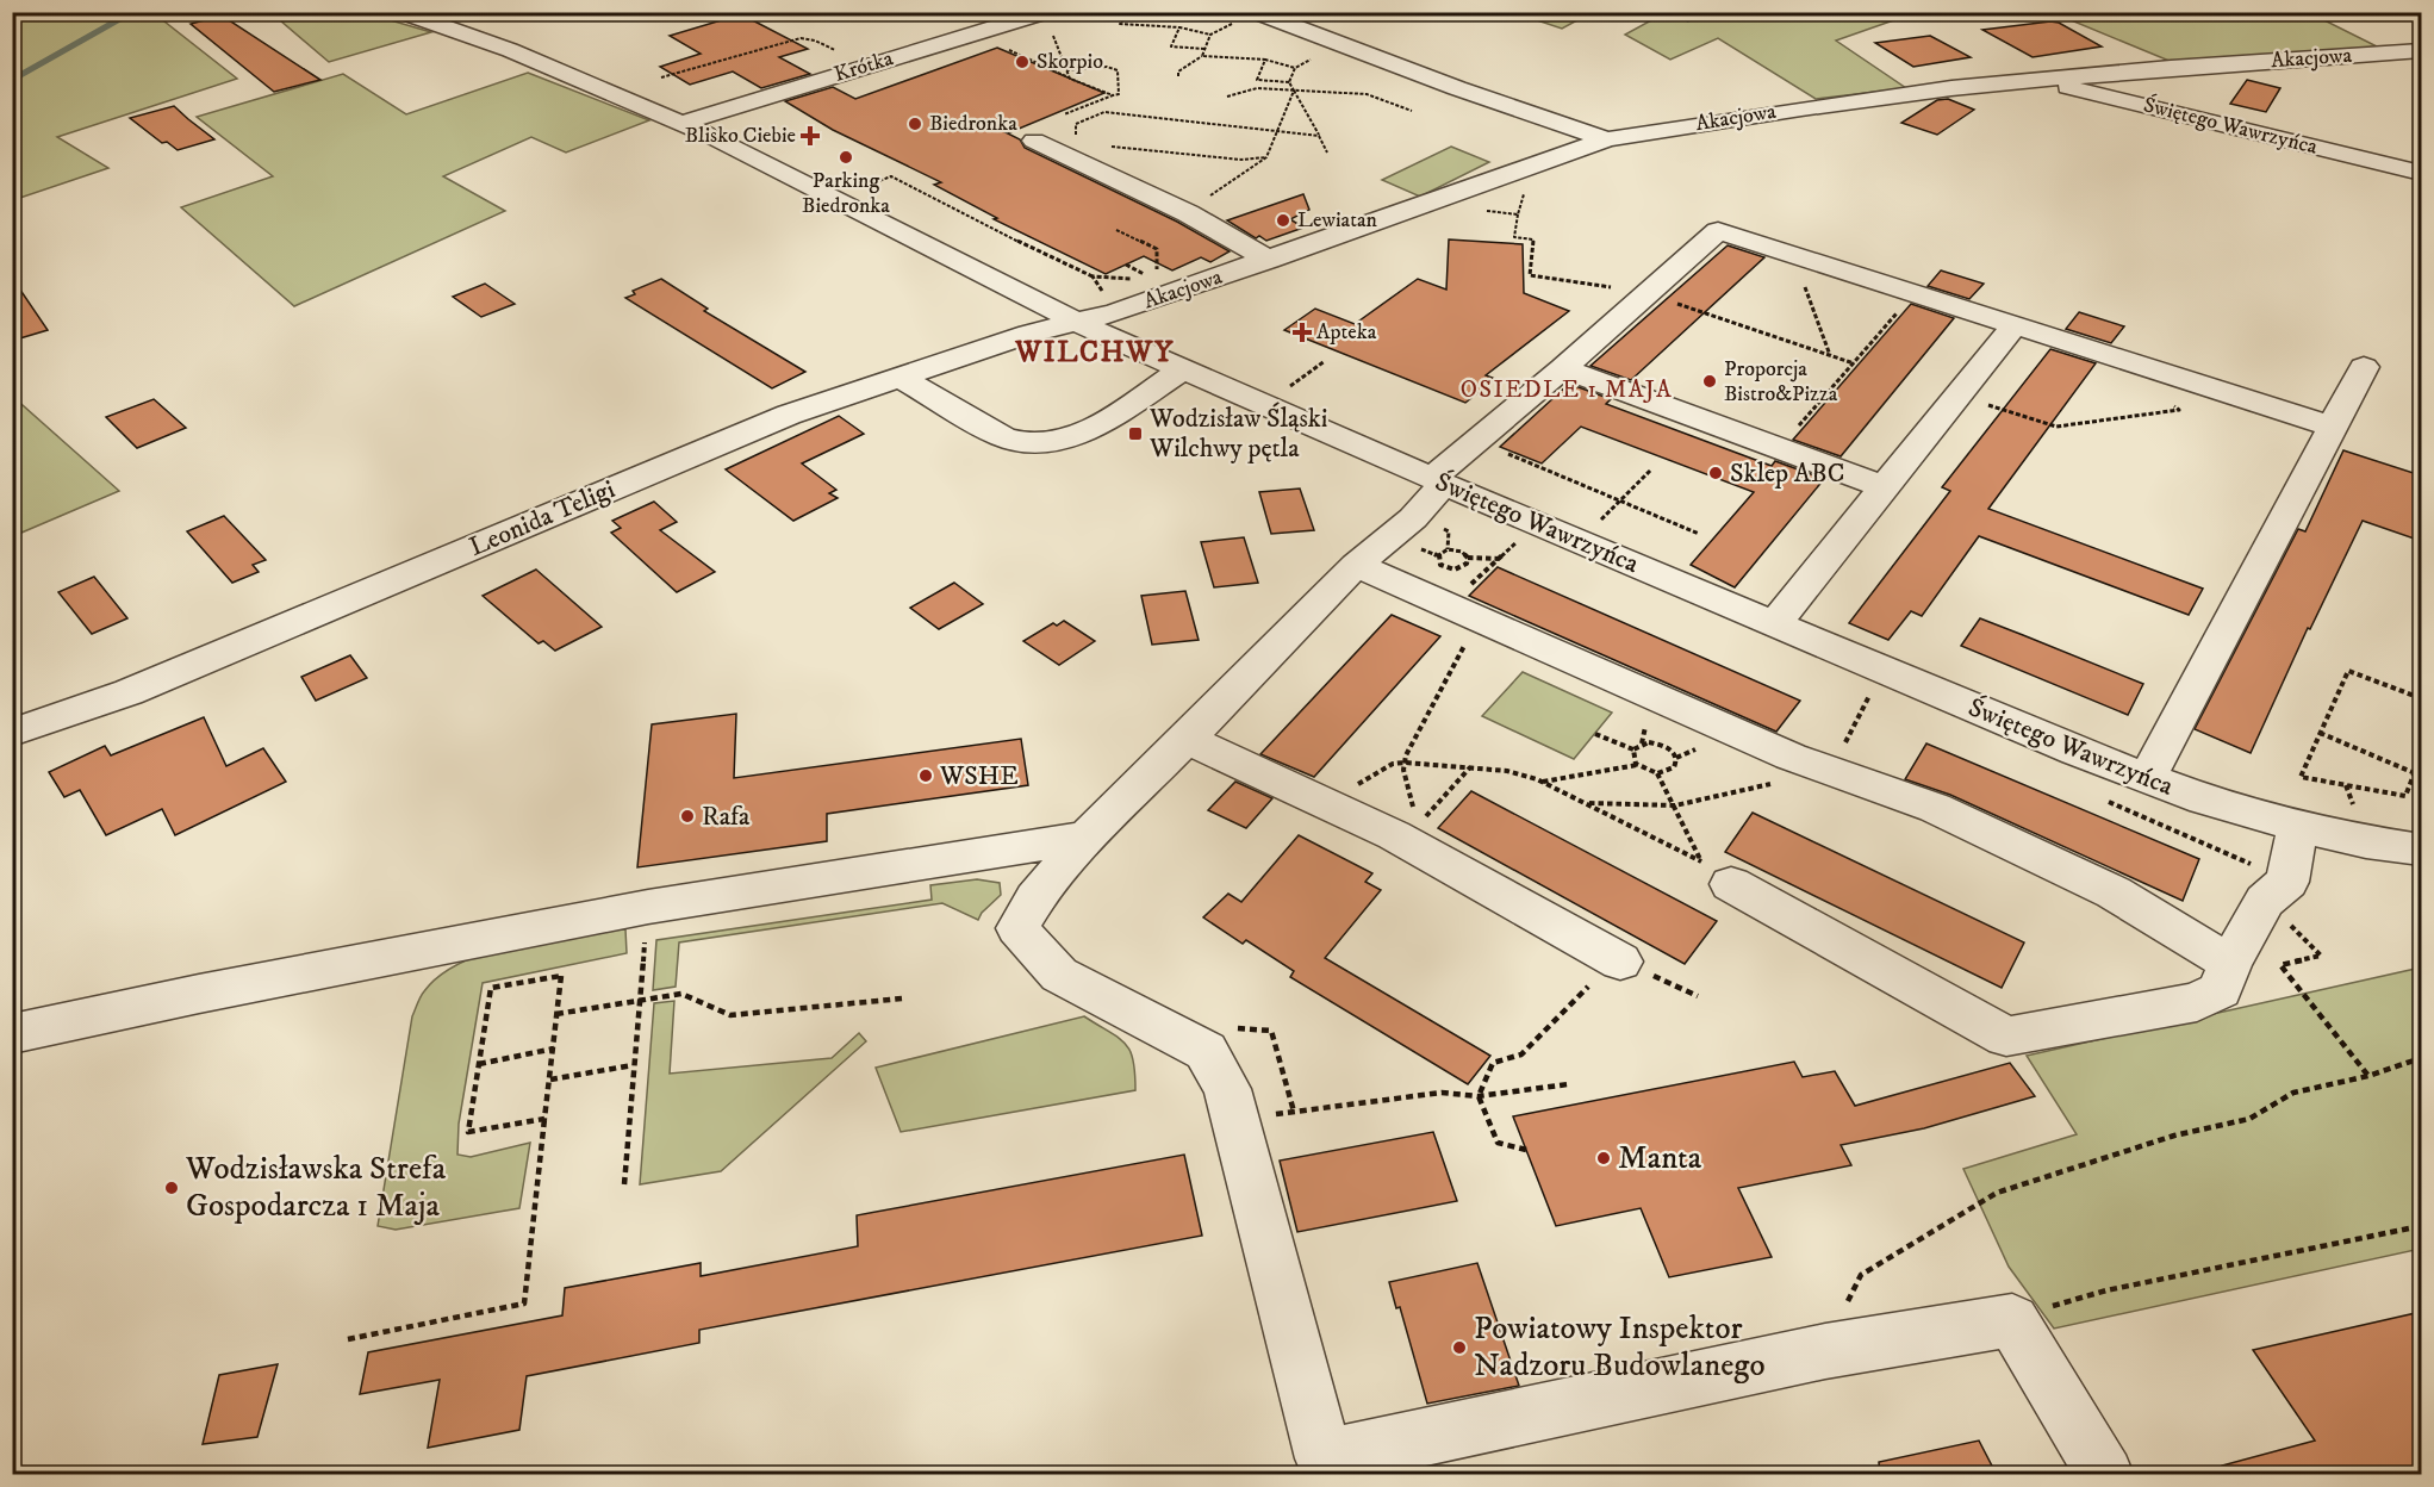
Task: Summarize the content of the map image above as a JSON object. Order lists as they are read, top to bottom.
{
  "streets": {
    "street": [
      "Akacjowa",
      "Krótka",
      "Świętego Wawrzyńca",
      "Leonida Teligi"
    ]
  },
  "crossings": [
    ["Akacjowa", "Świętego Wawrzyńca"],
    ["Akacjowa", "Leonida Teligi"],
    ["Krótka", "Świętego Wawrzyńca"],
    ["Świętego Wawrzyńca", "Leonida Teligi"]
  ],
  "districts": ["WILCHWY", "OSIEDLE 1 MAJA"],
  "places": {
    "other": [
      "Skorpio",
      "Biedronka",
      "Parking Biedronka",
      "Lewiatan",
      "Proporcja Bistro&Pizza",
      "Sklep ABC",
      "WSHE",
      "Rafa",
      "Manta",
      "Wodzisławska Strefa Gospodarcza 1 Maja",
      "Powiatowy Inspektor Nadzoru Budowlanego"
    ],
    "health": ["Blisko Ciebie", "Apteka"],
    "transit": ["Wodzisław Śląski Wilchwy pętla"]
  }
}
